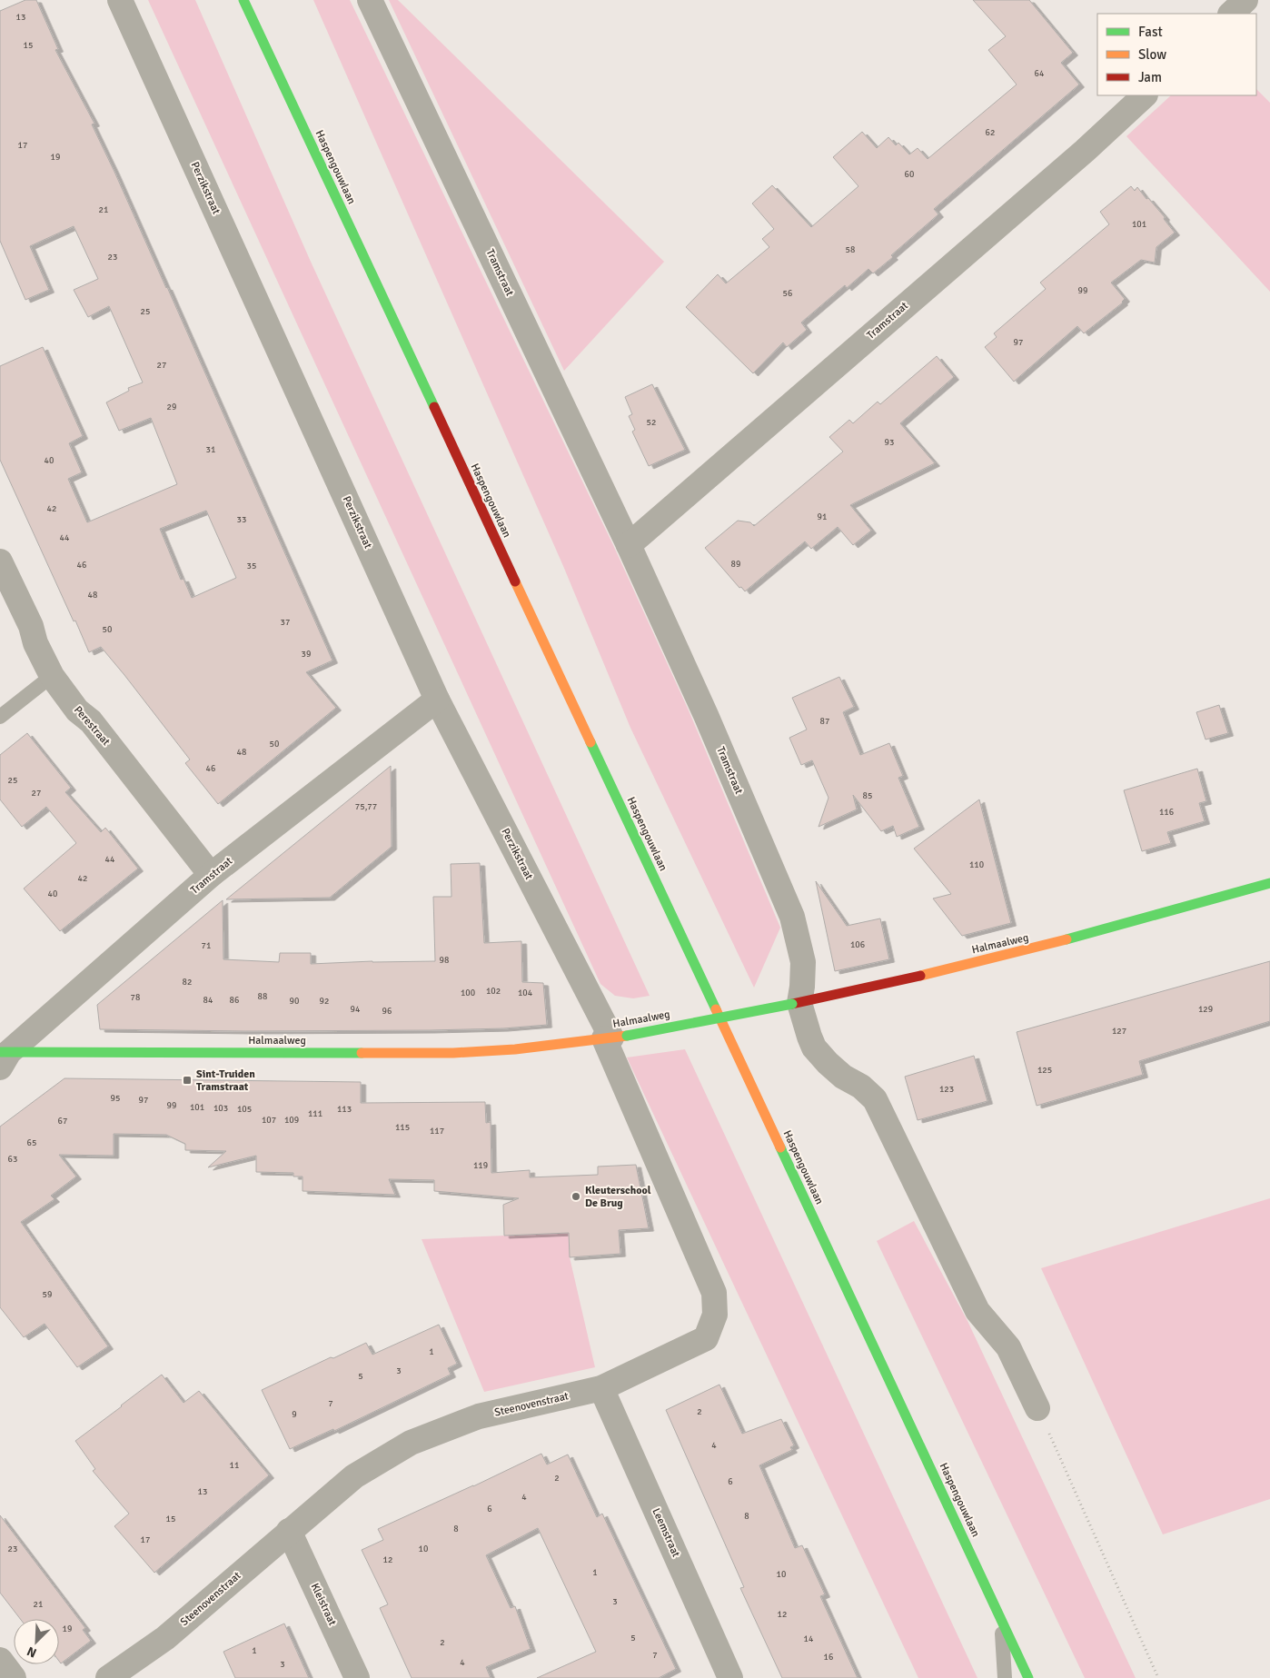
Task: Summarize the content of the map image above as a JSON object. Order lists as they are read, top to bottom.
{
  "streets": {
    "main road": ["Haspengouwlaan", "Halmaalweg"],
    "street": [
      "Perzikstraat",
      "Tramstraat",
      "Perestraat",
      "Steenovenstraat",
      "Leemstraat",
      "Kleistraat"
    ]
  },
  "crossings": [
    ["Perzikstraat", "Tramstraat"],
    ["Perzikstraat", "Halmaalweg"],
    ["Perzikstraat", "Steenovenstraat"],
    ["Tramstraat", "Perestraat"],
    ["Tramstraat", "Halmaalweg"],
    ["Halmaalweg", "Steenovenstraat"],
    ["Steenovenstraat", "Leemstraat"],
    ["Steenovenstraat", "Kleistraat"]
  ],
  "places": {
    "transit": ["Sint-Truiden Tramstraat"],
    "other": ["Kleuterschool De Brug"]
  },
  "house_numbers": [
    "13",
    "15",
    "64",
    "62",
    "17",
    "19",
    "60",
    "21",
    "101",
    "58",
    "23",
    "99",
    "56",
    "25",
    "97",
    "27",
    "29",
    "52",
    "93",
    "31",
    "40",
    "42",
    "91",
    "33",
    "44",
    "89",
    "46",
    "35",
    "48",
    "37",
    "50",
    "39",
    "87",
    "50",
    "48",
    "46",
    "25",
    "27",
    "85",
    "75,77",
    "116",
    "44",
    "110",
    "42",
    "40",
    "106",
    "71",
    "98",
    "82",
    "102",
    "100",
    "104",
    "88",
    "78",
    "84",
    "86",
    "90",
    "92",
    "94",
    "129",
    "96",
    "127",
    "125",
    "123",
    "95",
    "97",
    "99",
    "101",
    "103",
    "105",
    "113",
    "111",
    "107",
    "109",
    "67",
    "115",
    "117",
    "65",
    "63",
    "119",
    "59",
    "1",
    "3",
    "5",
    "7",
    "2",
    "9",
    "4",
    "11",
    "2",
    "6",
    "13",
    "4",
    "6",
    "8",
    "15",
    "8",
    "17",
    "23",
    "10",
    "12",
    "1",
    "10",
    "3",
    "21",
    "12",
    "19",
    "5",
    "14",
    "2",
    "1",
    "7",
    "16",
    "4",
    "3"
  ],
  "legend": ["Fast", "Slow", "Jam"],
  "north": "bottom left"
}
